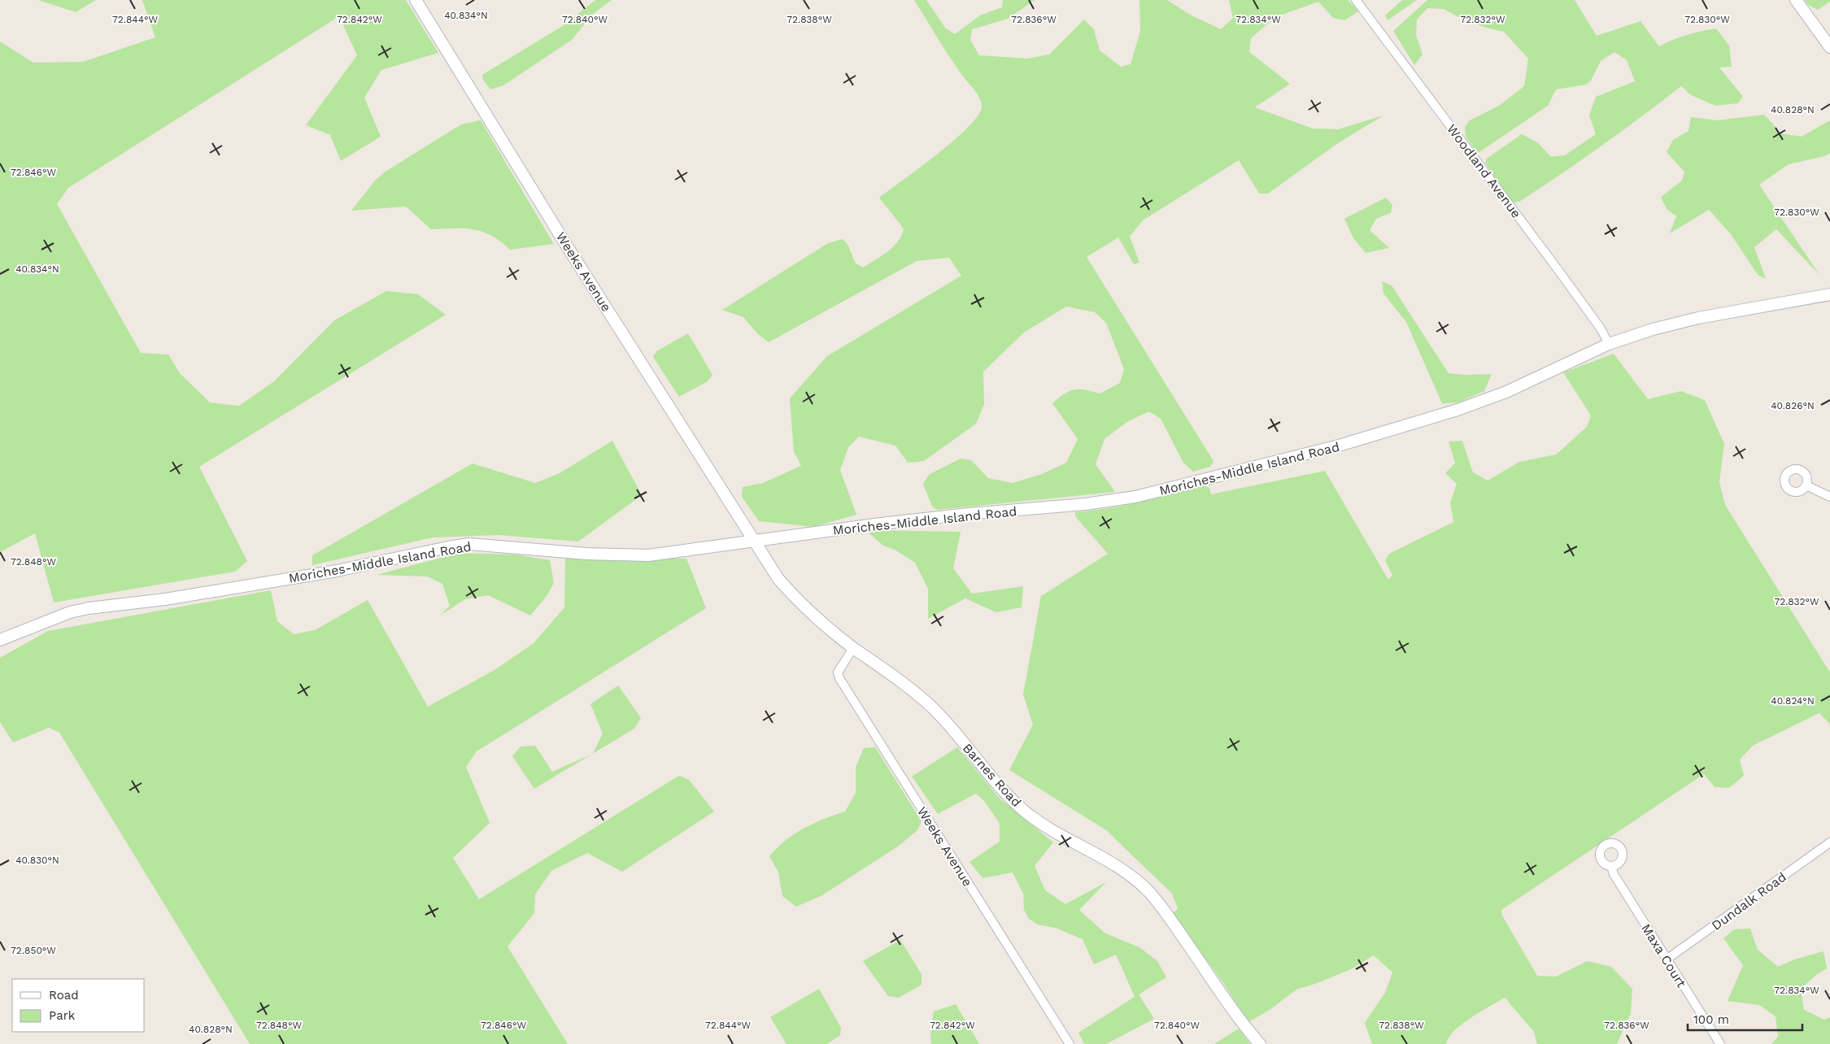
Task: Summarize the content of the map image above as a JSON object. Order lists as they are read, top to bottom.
{
  "streets": {
    "main road": ["Weeks Avenue", "Moriches-Middle Island Road", "Barnes Road"],
    "street": ["Woodland Avenue", "Dundalk Road", "Maxa Court"]
  },
  "crossings": [
    ["Woodland Avenue", "Moriches-Middle Island Road"],
    ["Weeks Avenue", "Moriches-Middle Island Road"],
    ["Weeks Avenue", "Barnes Road"],
    ["Moriches-Middle Island Road", "Barnes Road"],
    ["Dundalk Road", "Maxa Court"]
  ],
  "legend": ["Road", "Park"],
  "scale_bar": "100 m",
  "coordinates": [
    "40.834°N",
    "72.844°W",
    "72.842°W",
    "72.840°W",
    "72.838°W",
    "72.836°W",
    "72.834°W",
    "72.832°W",
    "72.830°W",
    "40.828°N",
    "72.846°W",
    "40.826°N",
    "72.848°W",
    "40.824°N",
    "40.830°N",
    "72.850°W"
  ]
}
